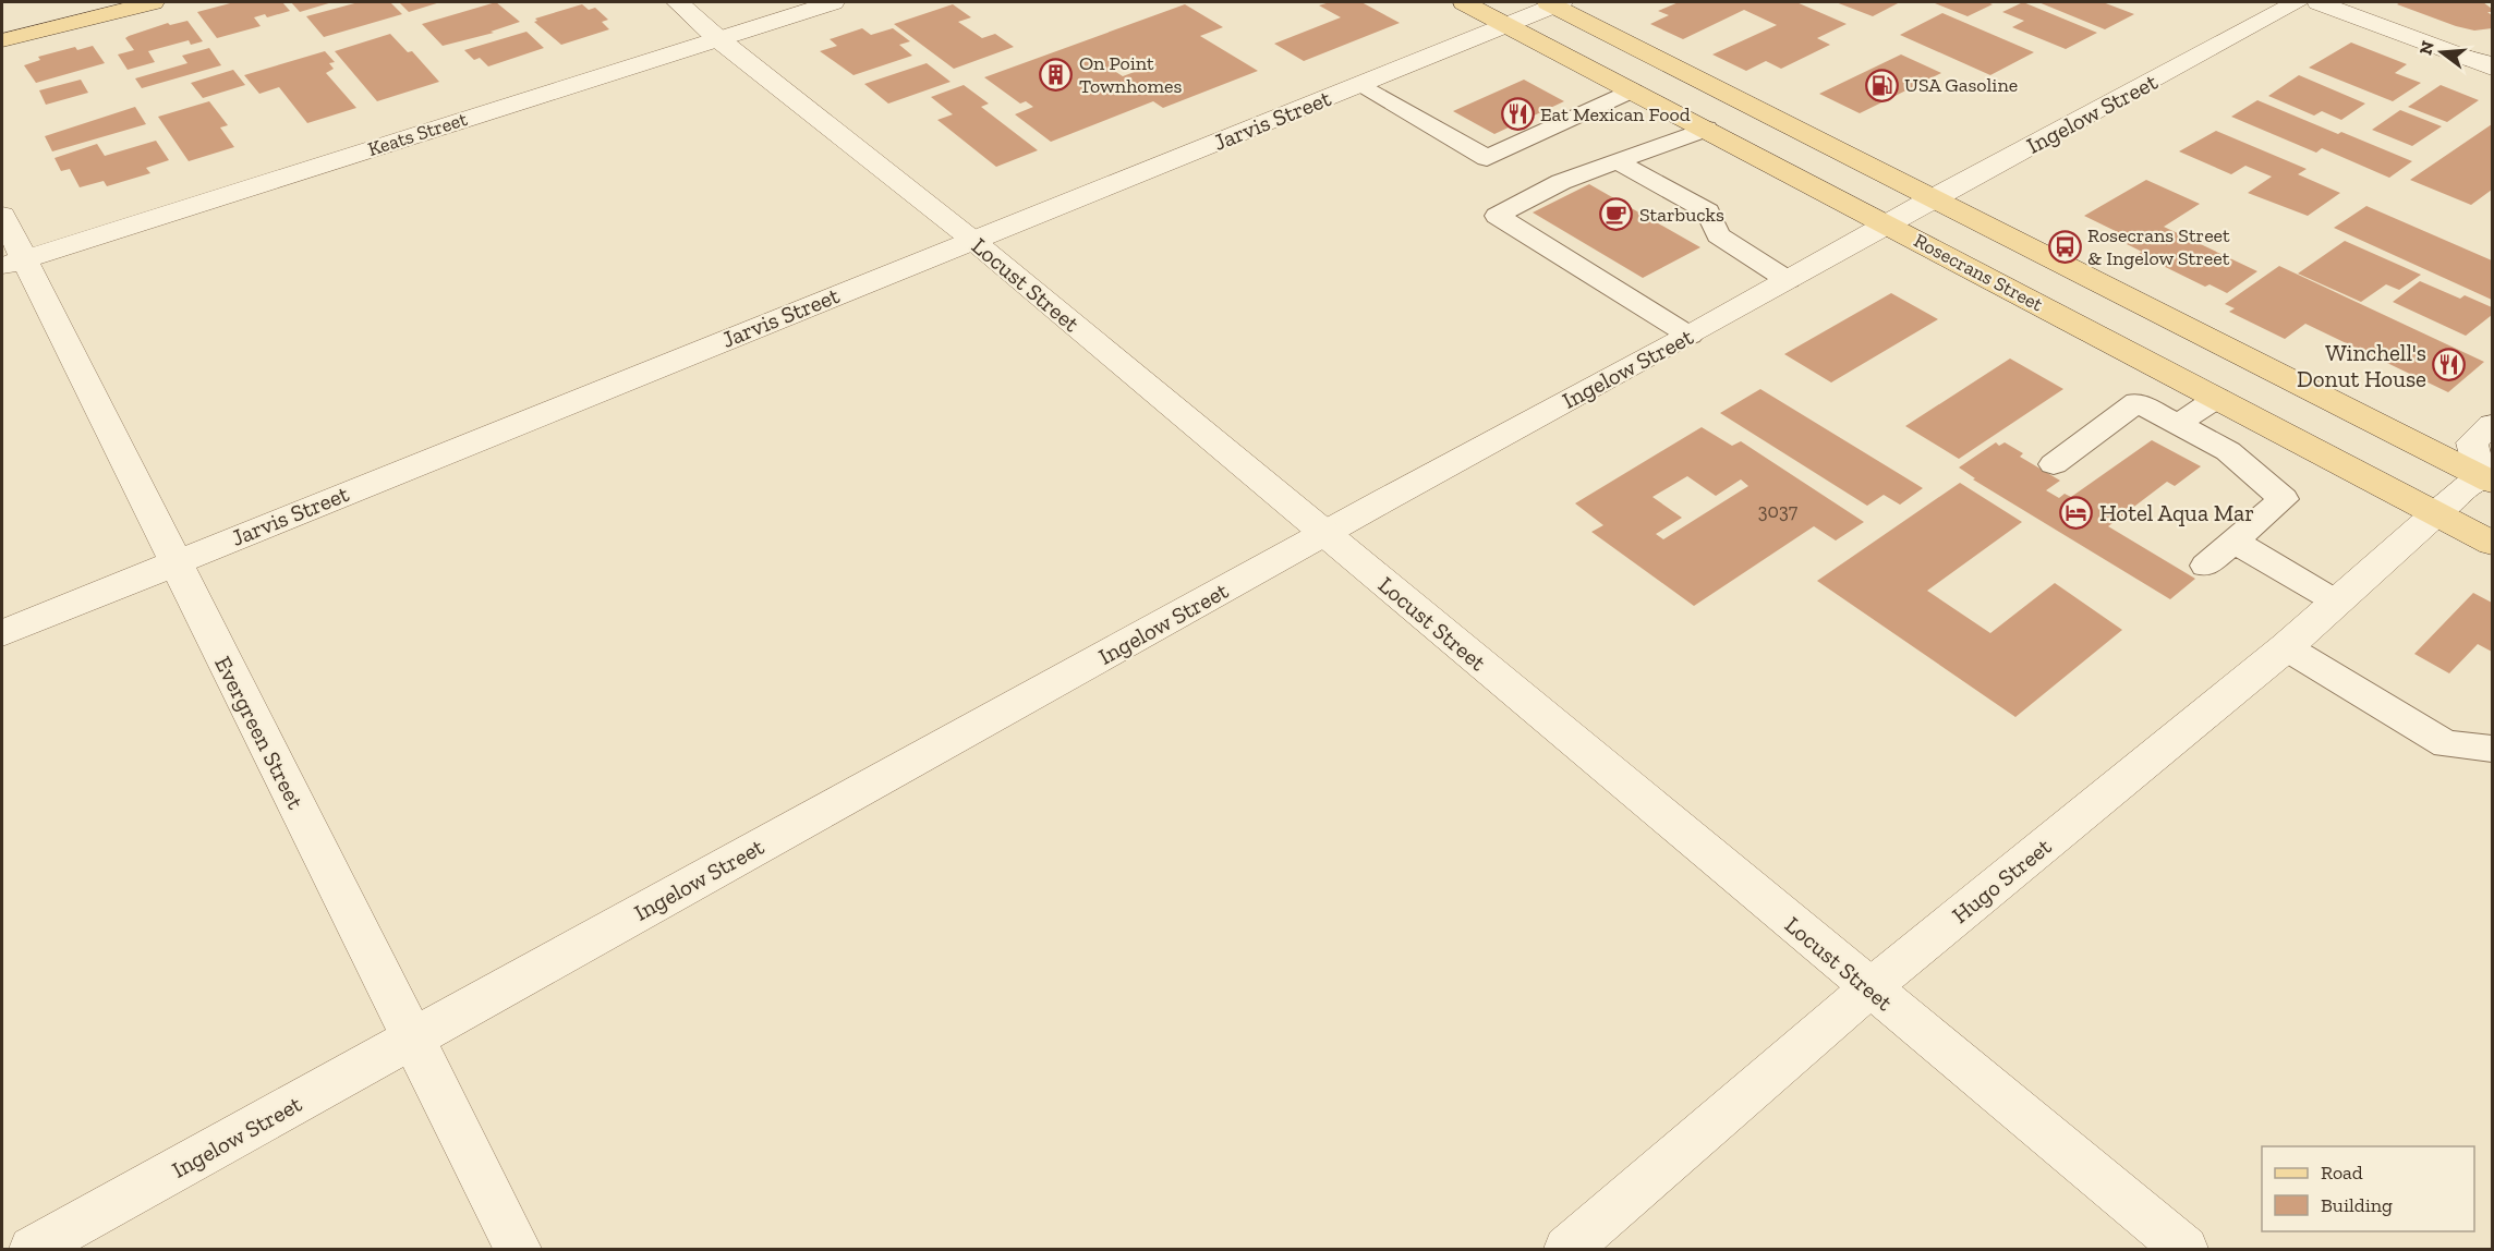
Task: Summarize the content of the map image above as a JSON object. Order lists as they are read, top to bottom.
{
  "streets": {
    "main road": ["Rosecrans Street"],
    "street": [
      "Ingelow Street",
      "Jarvis Street",
      "Keats Street",
      "Locust Street",
      "Evergreen Street",
      "Hugo Street"
    ]
  },
  "crossings": [
    ["Ingelow Street", "Rosecrans Street"],
    ["Ingelow Street", "Locust Street"],
    ["Ingelow Street", "Evergreen Street"],
    ["Jarvis Street", "Rosecrans Street"],
    ["Jarvis Street", "Locust Street"],
    ["Jarvis Street", "Evergreen Street"],
    ["Keats Street", "Locust Street"],
    ["Keats Street", "Evergreen Street"],
    ["Rosecrans Street", "Hugo Street"],
    ["Locust Street", "Hugo Street"]
  ],
  "places": {
    "building": ["On Point Townhomes"],
    "fuel station": ["USA Gasoline"],
    "restaurant": ["Eat Mexican Food", "Winchell's Donut House"],
    "cafe": ["Starbucks"],
    "bus stop": ["Rosecrans Street & Ingelow Street"],
    "hotel": ["Hotel Aqua Mar"]
  },
  "house_numbers": ["3037"],
  "legend": ["Road", "Building"],
  "north": "left"
}
